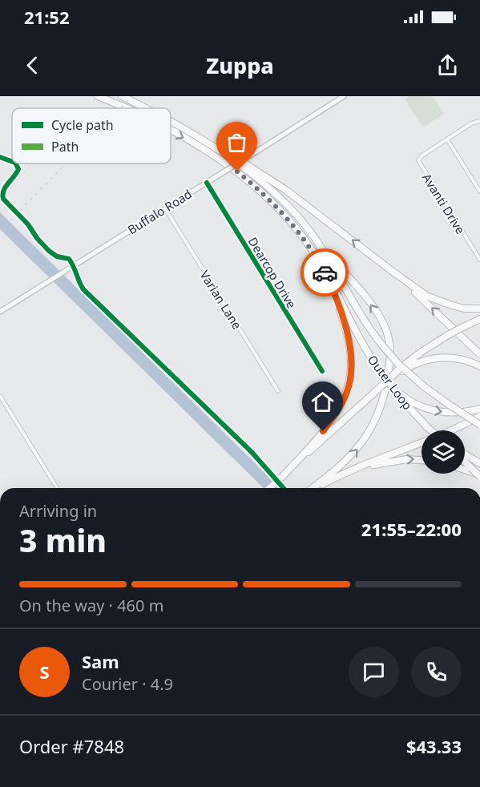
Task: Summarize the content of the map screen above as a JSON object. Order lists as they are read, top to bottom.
{
  "streets": {
    "highway": ["Outer Loop"],
    "main road": ["Buffalo Road"],
    "street": ["Avanti Drive", "Dearcop Drive", "Varian Lane"]
  },
  "crossings": [
    ["Buffalo Road", "Dearcop Drive"],
    ["Buffalo Road", "Varian Lane"]
  ],
  "legend": ["Cycle path", "Path"],
  "page": {
    "status": "21:52",
    "header": "Zuppa",
    "heading": ["3 min", "Arriving in", "21:55–22:00"],
    "panel": [
      "Sam",
      "Courier · 4.9",
      "Order #7848",
      "$43.33"
    ],
    "bar": "On the way · 460 m",
    "round": "S"
  }
}
